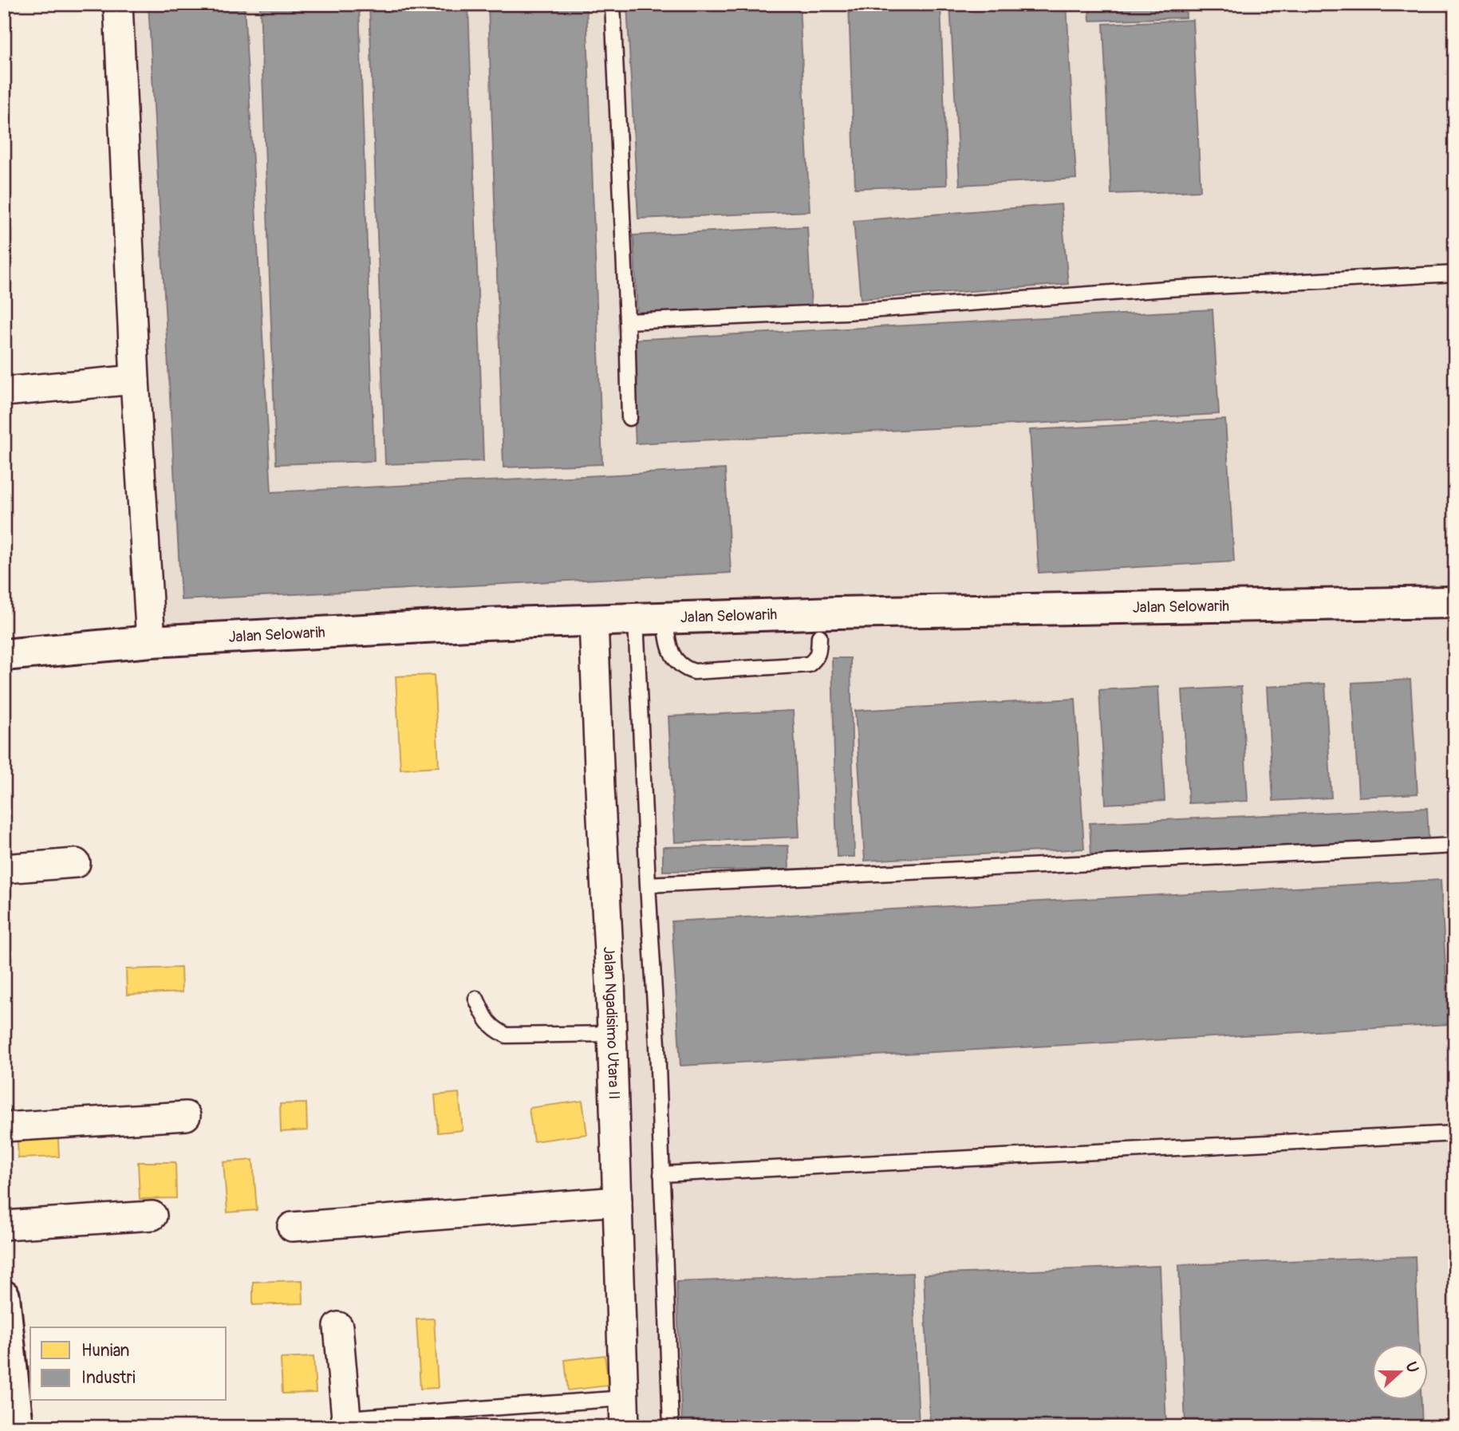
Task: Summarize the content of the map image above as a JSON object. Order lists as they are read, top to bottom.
{
  "streets": {
    "main road": ["Jalan Selowarih"],
    "street": ["Jalan Ngadisimo Utara II"]
  },
  "crossings": [
    ["Jalan Selowarih", "Jalan Ngadisimo Utara II"]
  ],
  "legend": ["Hunian", "Industri"],
  "north": "right"
}
